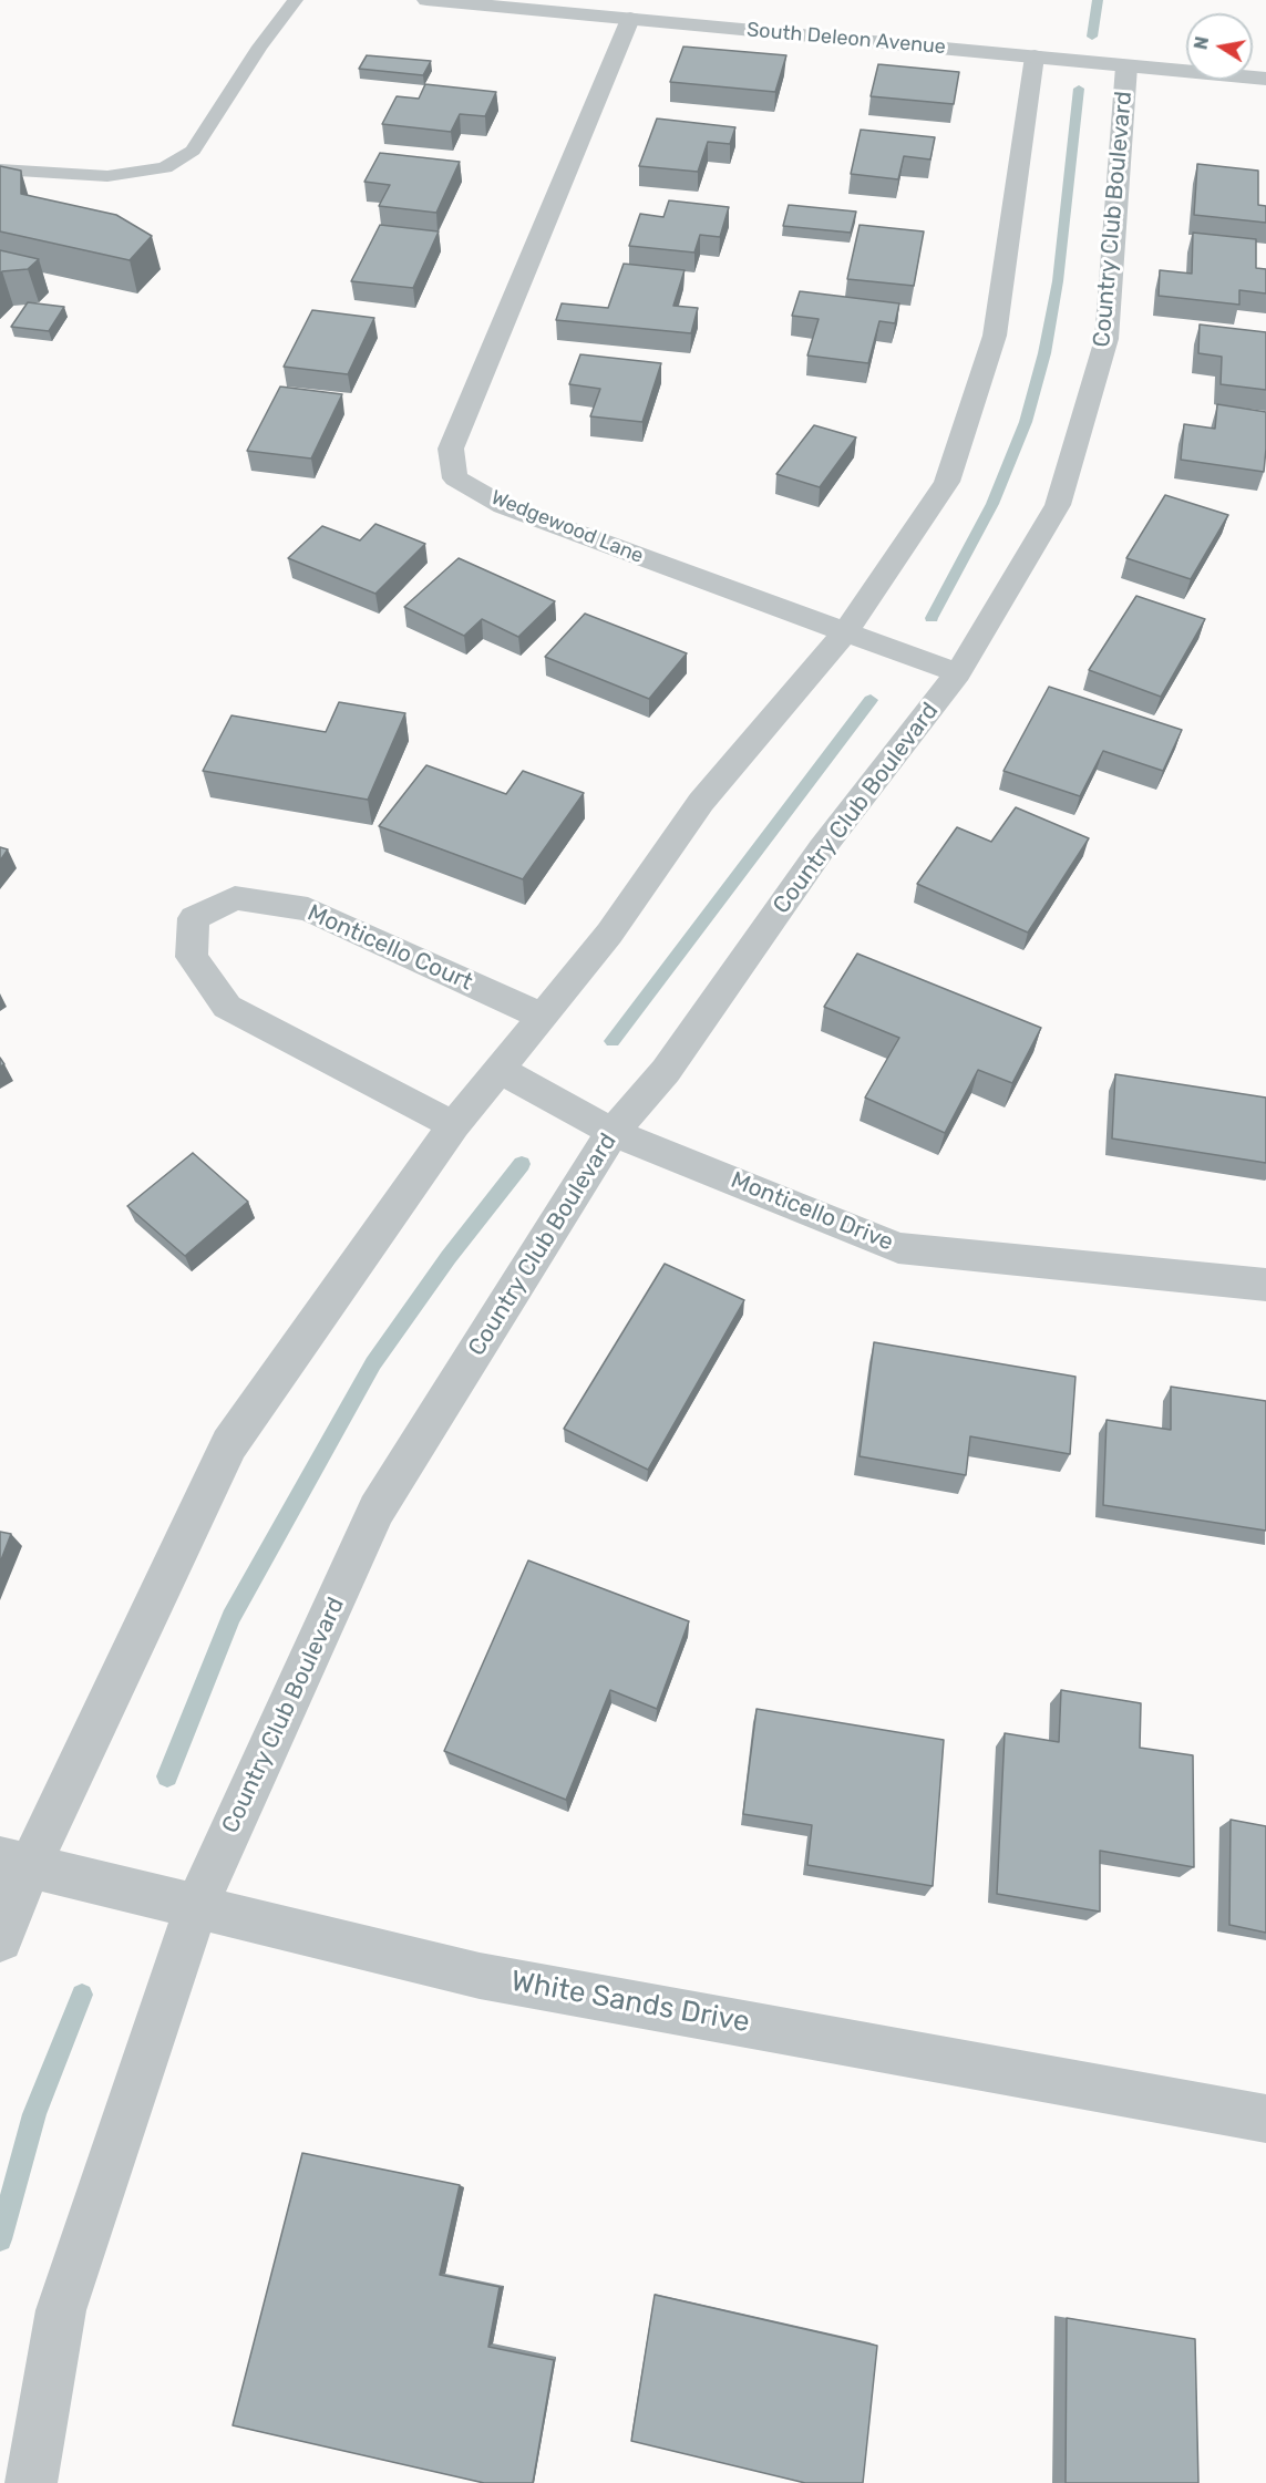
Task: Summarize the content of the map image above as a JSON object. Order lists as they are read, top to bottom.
{
  "streets": {
    "street": [
      "South Deleon Avenue",
      "Country Club Boulevard",
      "Wedgewood Lane",
      "Monticello Court",
      "Monticello Drive",
      "White Sands Drive"
    ]
  },
  "crossings": [
    ["South Deleon Avenue", "Country Club Boulevard"],
    ["South Deleon Avenue", "Wedgewood Lane"],
    ["Country Club Boulevard", "Wedgewood Lane"],
    ["Country Club Boulevard", "Monticello Drive"],
    ["Country Club Boulevard", "White Sands Drive"]
  ],
  "north": "left"
}
